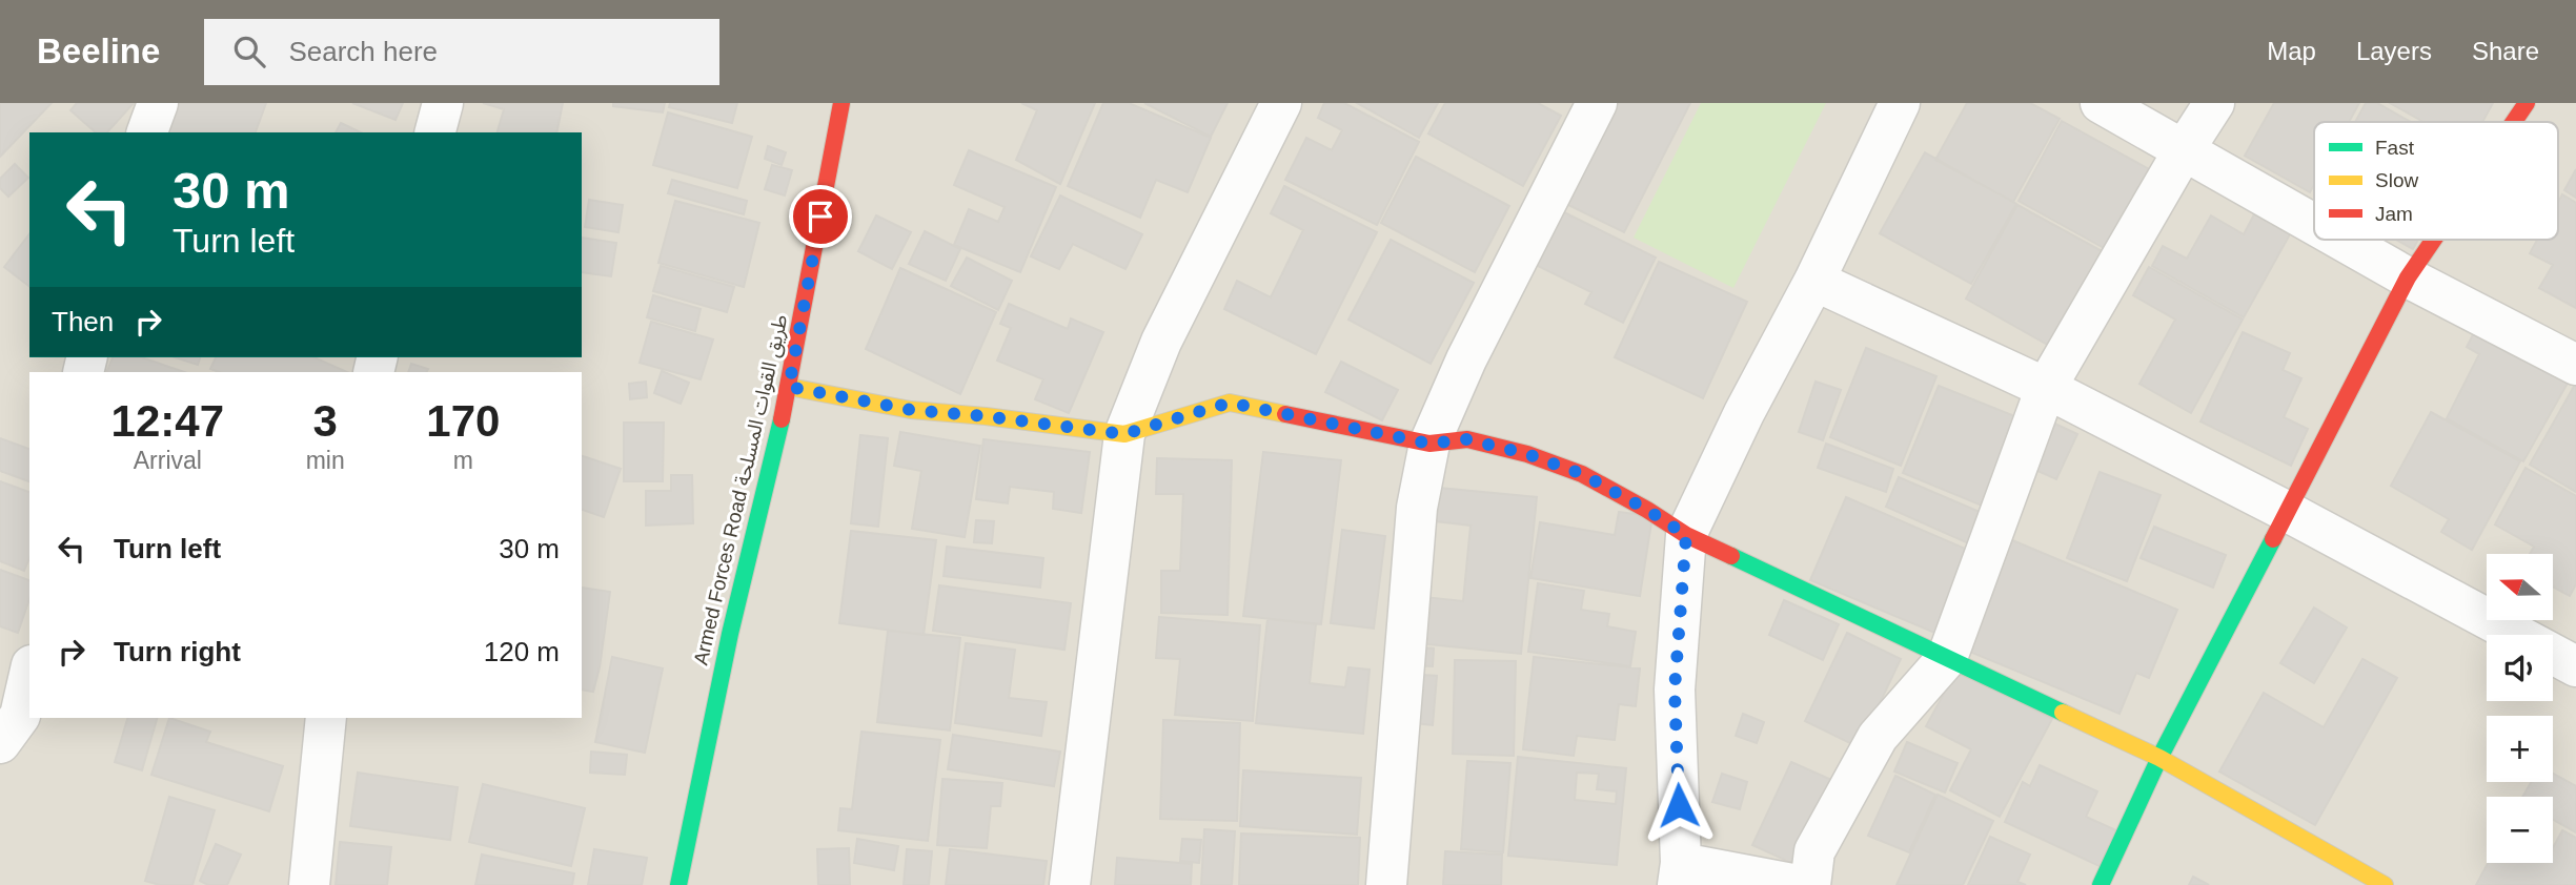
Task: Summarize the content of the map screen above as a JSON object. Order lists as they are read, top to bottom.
{
  "streets": {
    "street": ["Armed Forces Road طريق القوات المسلحة"]
  },
  "legend": ["Fast", "Slow", "Jam"],
  "north": "left",
  "page": {
    "header": "Beeline",
    "search": "Search here",
    "nav": ["Map", "Layers", "Share"],
    "turn": ["30 m", "Turn left"],
    "then": "Then",
    "eta": [
      "12:47",
      "Arrival",
      "3",
      "min",
      "170",
      "m"
    ],
    "list": [
      {
        "name": "Turn left",
        "value": "30 m"
      },
      {
        "name": "Turn right",
        "value": "120 m"
      }
    ],
    "map_buttons": ["+", "−"]
  }
}
